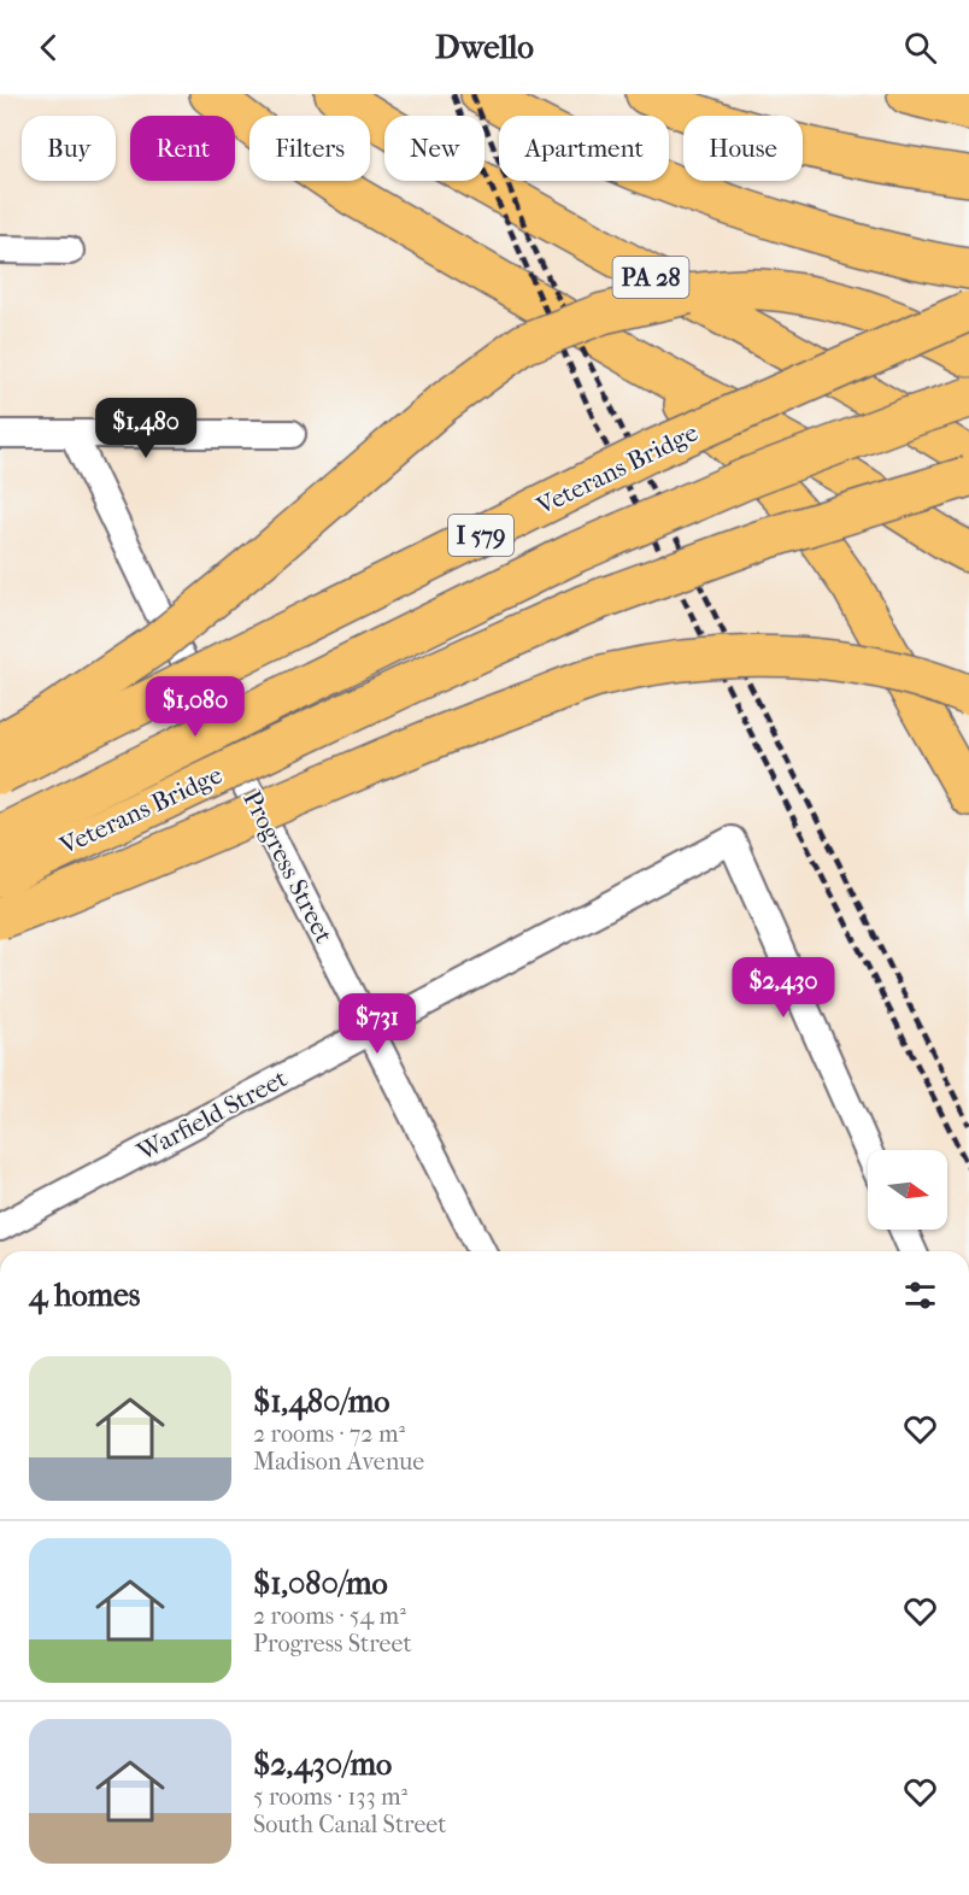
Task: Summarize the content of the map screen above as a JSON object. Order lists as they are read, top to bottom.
{
  "streets": {
    "highway": ["PA 28", "Veterans Bridge", "I 579"],
    "street": ["Progress Street", "Warfield Street"]
  },
  "crossings": [
    ["Progress Street", "Warfield Street"]
  ],
  "north": "right",
  "page": {
    "header": "Dwello",
    "chip": [
      "Buy",
      "Rent",
      "Filters",
      "New",
      "Apartment",
      "House"
    ],
    "price": [
      "$1,480",
      "$1,080",
      "$2,430",
      "$731"
    ],
    "heading": "4 homes",
    "list": [
      {
        "name": "$1,480/mo",
        "note": "2 rooms · 72 m² · Madison Avenue"
      },
      {
        "name": "$1,080/mo",
        "note": "2 rooms · 54 m² · Progress Street"
      },
      {
        "name": "$2,430/mo",
        "note": "5 rooms · 133 m² · South Canal Street"
      }
    ]
  }
}
